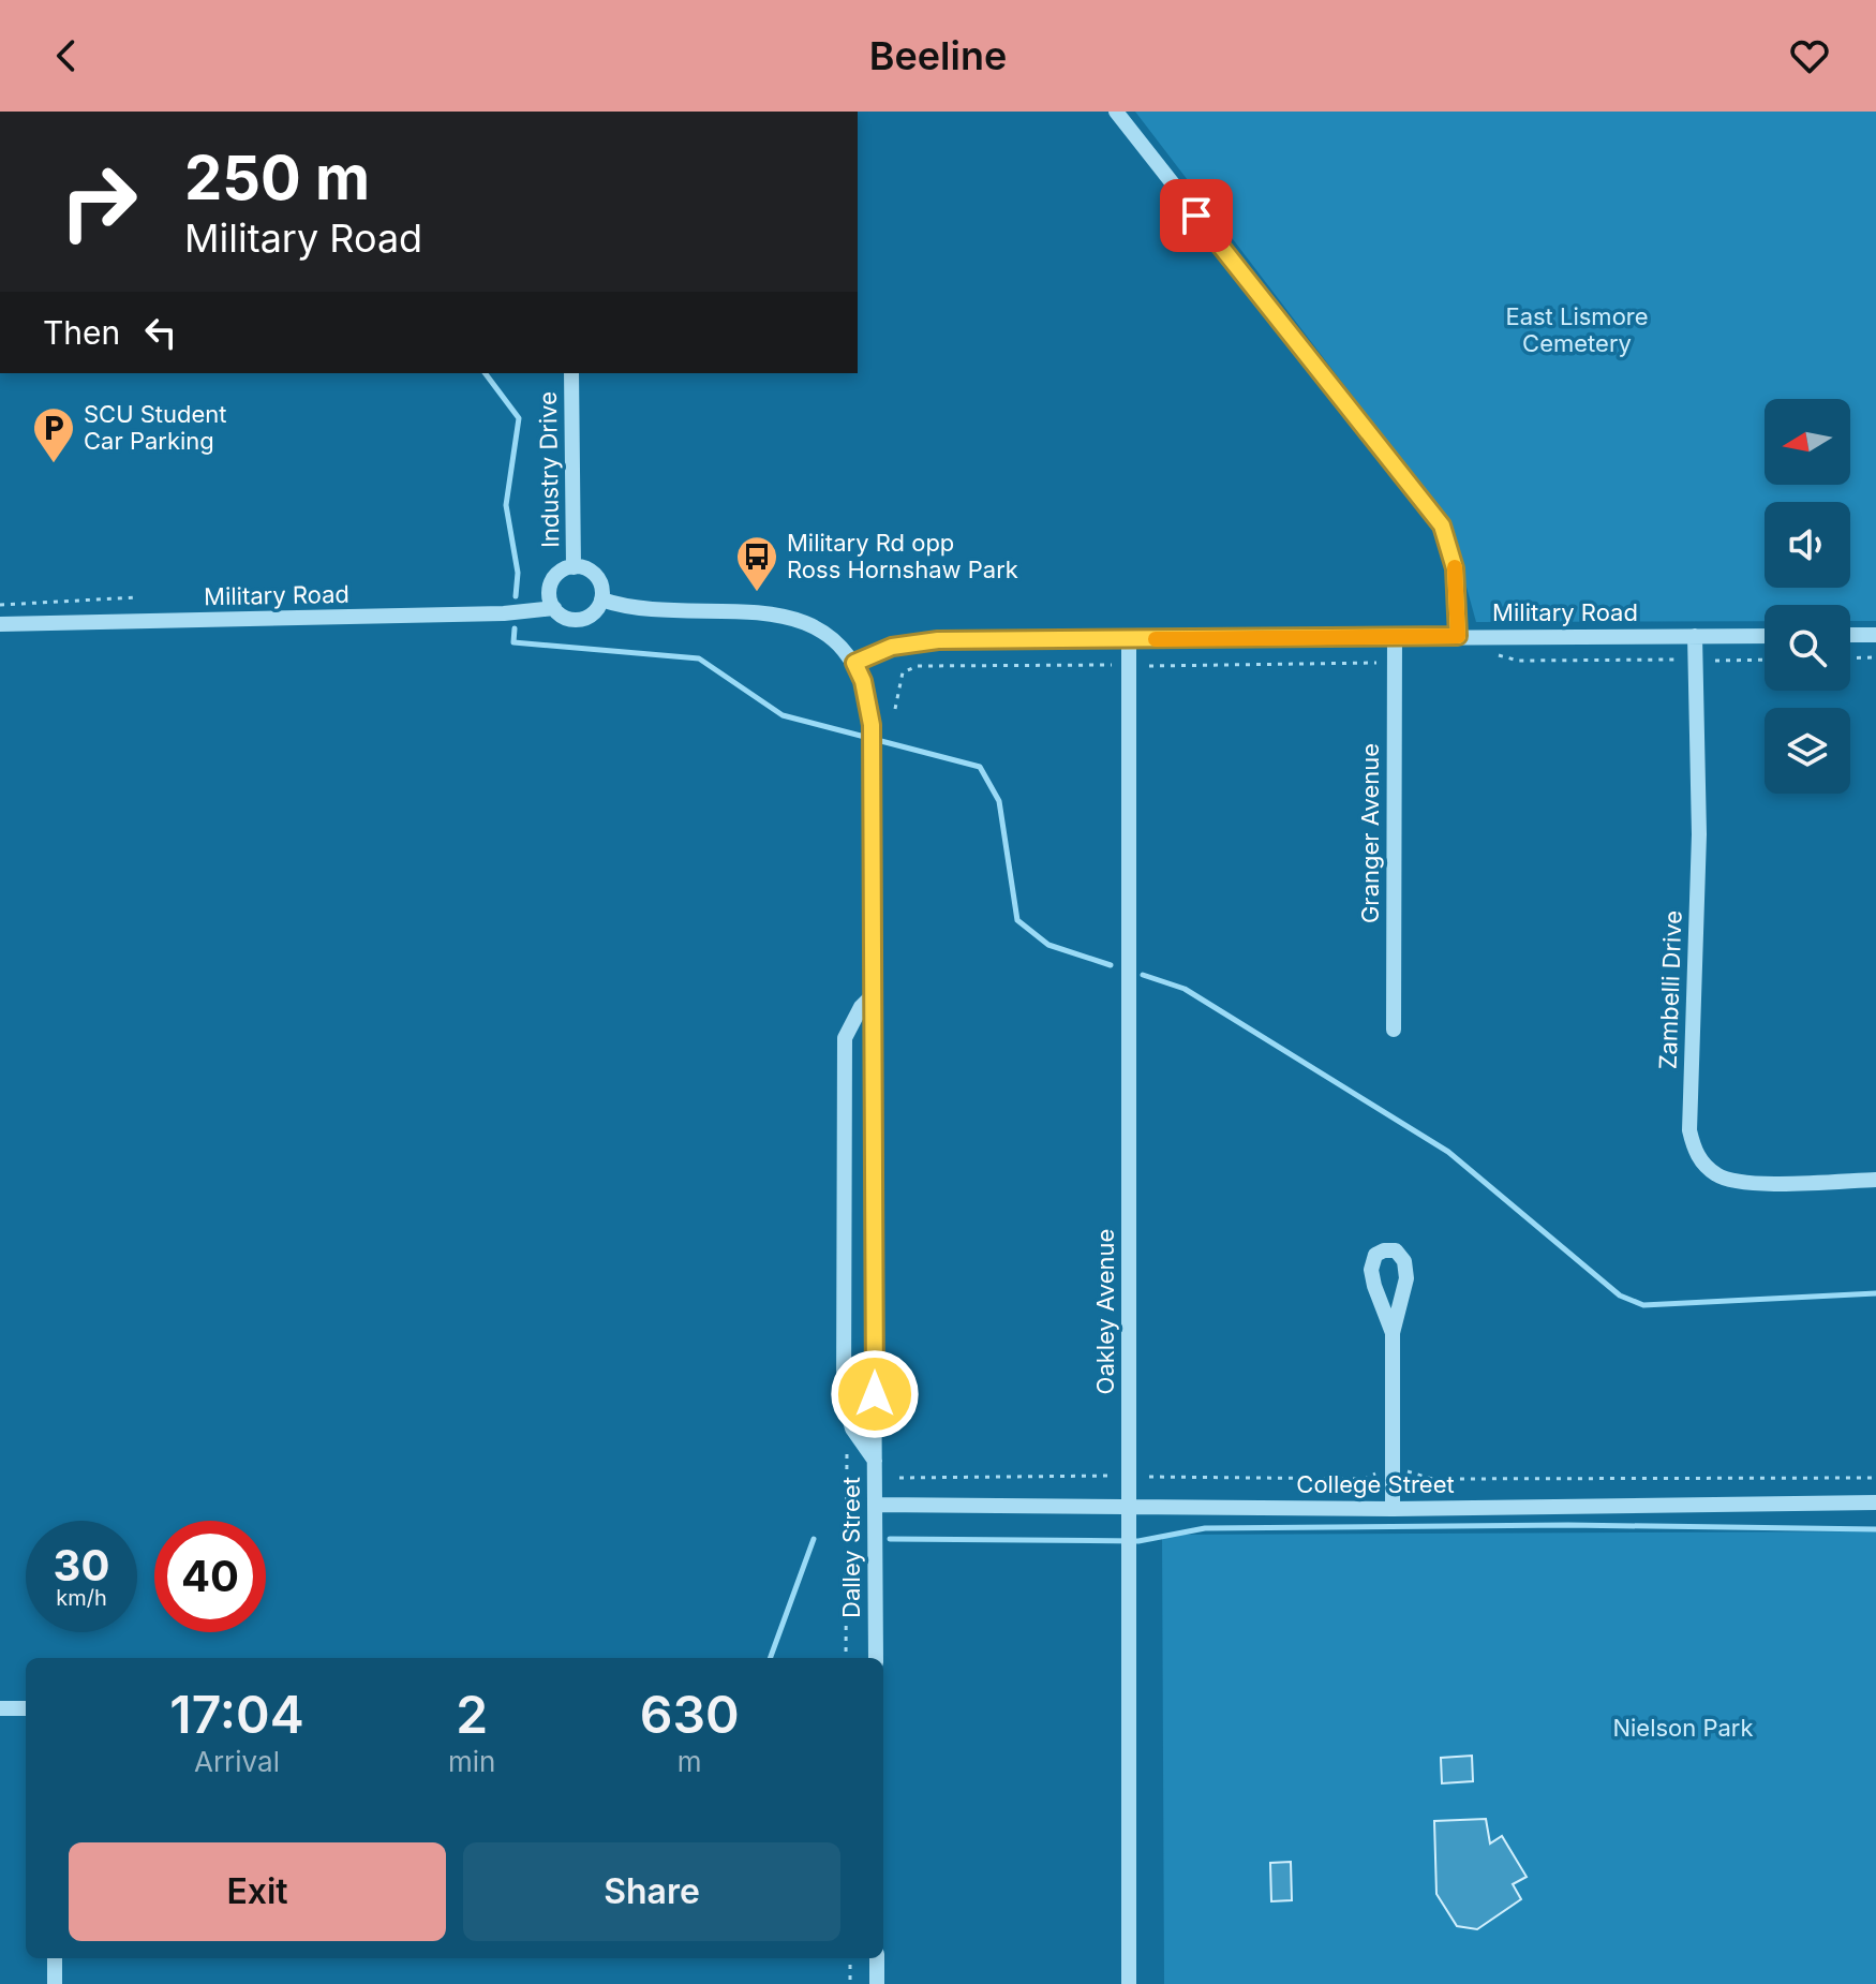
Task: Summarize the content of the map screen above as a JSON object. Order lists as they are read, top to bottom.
{
  "streets": {
    "street": [
      "Industry Drive",
      "Military Road",
      "Granger Avenue",
      "Zambelli Drive",
      "Oakley Avenue",
      "College Street",
      "Dalley Street"
    ]
  },
  "crossings": [
    ["Industry Drive", "Military Road"],
    ["Military Road", "Granger Avenue"],
    ["Military Road", "Zambelli Drive"],
    ["Military Road", "Oakley Avenue"],
    ["Military Road", "Dalley Street"],
    ["Oakley Avenue", "College Street"],
    ["College Street", "Dalley Street"]
  ],
  "parks": ["East Lismore Cemetery", "Nielson Park"],
  "places": {
    "parking": ["SCU Student Car Parking"],
    "bus stop": ["Military Rd opp Ross Hornshaw Park"]
  },
  "north": "left",
  "page": {
    "header": "Beeline",
    "turn": ["250 m", "Military Road"],
    "then": "Then",
    "speed": "30 km/h",
    "limit": "40",
    "eta": [
      "17:04",
      "Arrival",
      "2",
      "min",
      "630",
      "m"
    ],
    "buttons": ["Exit", "Share"]
  }
}
